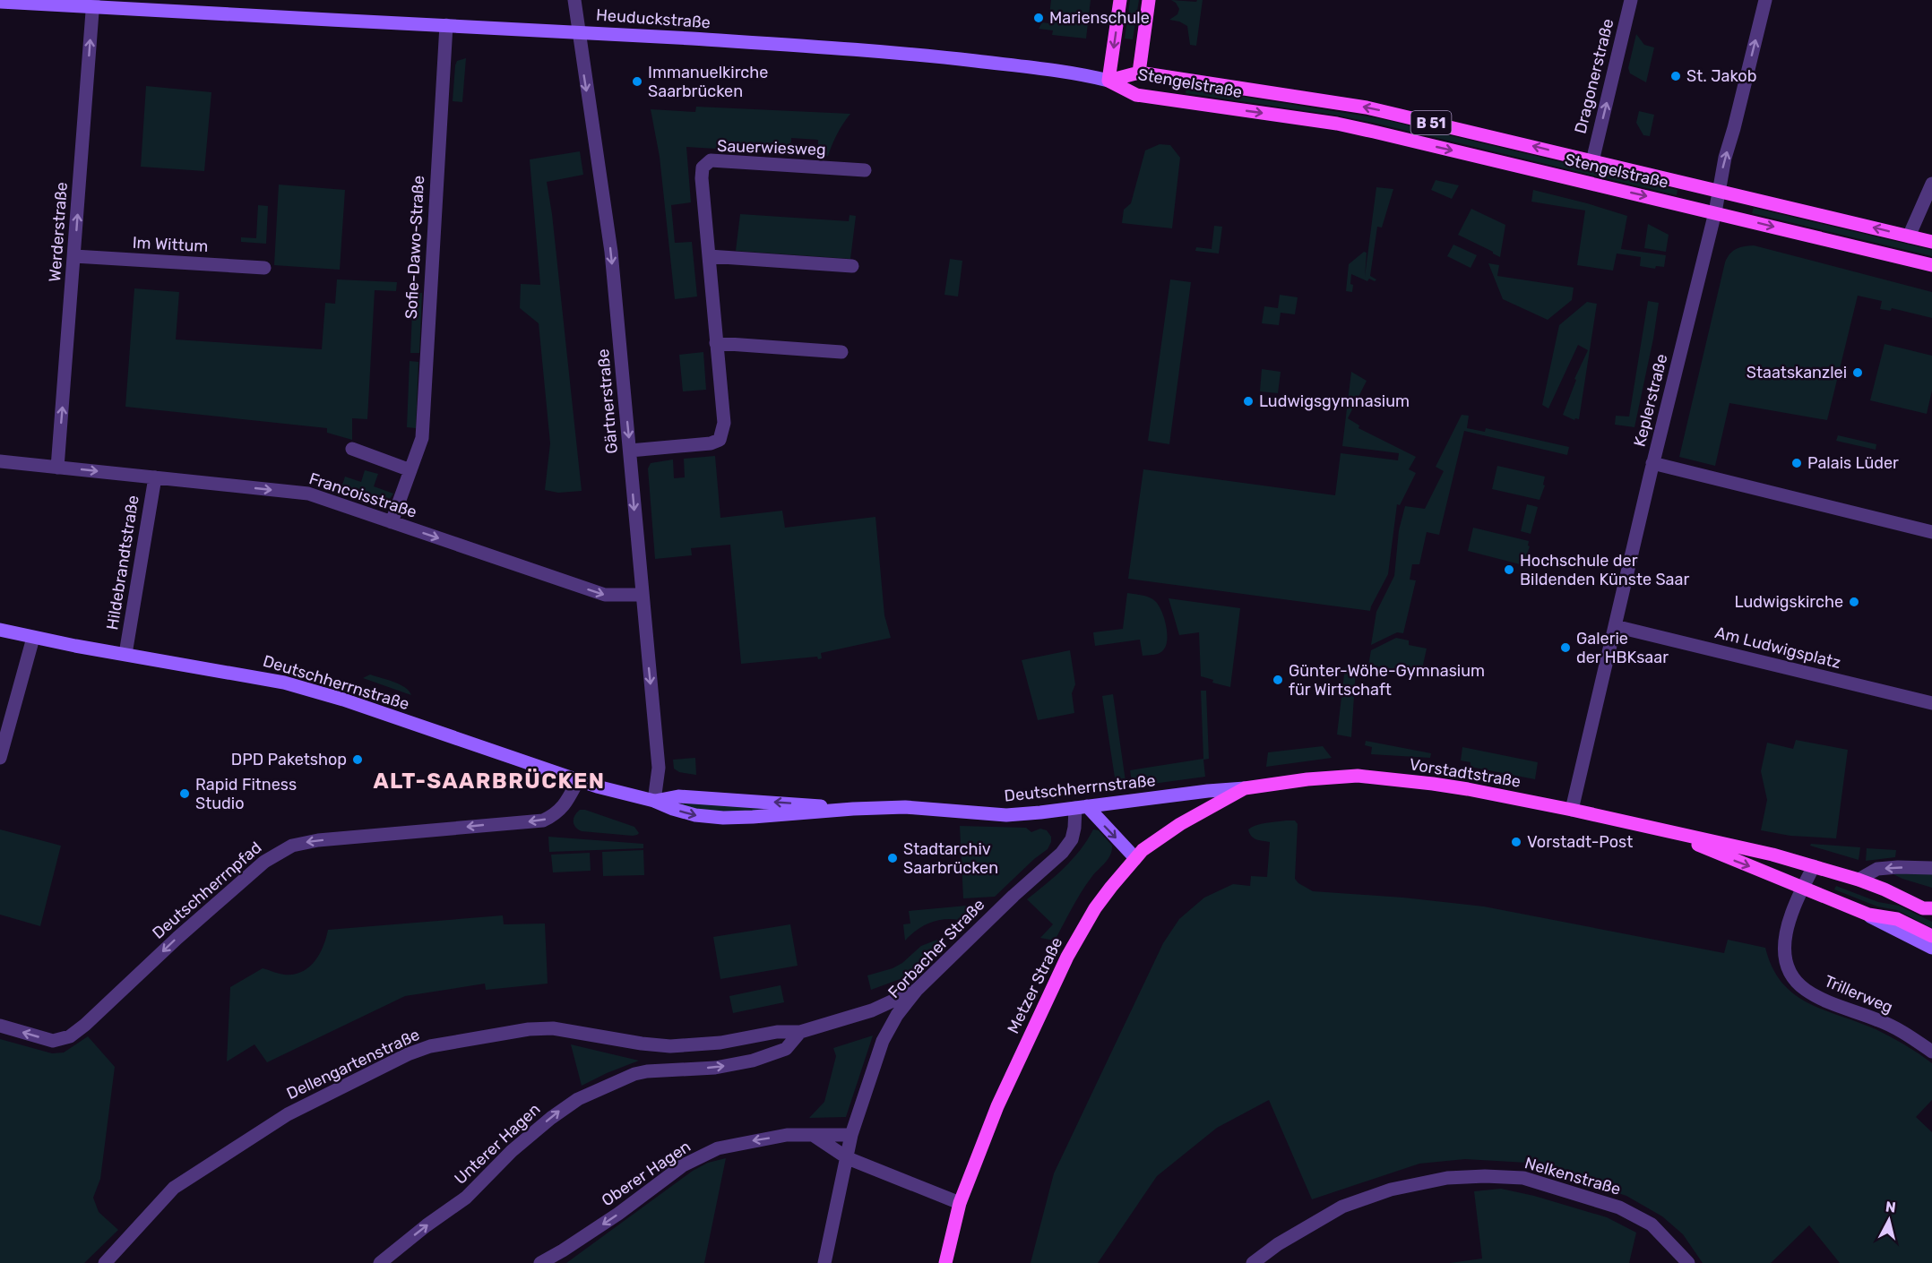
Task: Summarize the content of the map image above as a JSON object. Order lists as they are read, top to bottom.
{
  "streets": {
    "main road": [
      "Heuduckstraße",
      "Stengelstraße",
      "B 51",
      "Deutschherrnstraße",
      "Vorstadtstraße",
      "Metzer Straße"
    ],
    "street": [
      "Dragonerstraße",
      "Sauerwiesweg",
      "Werderstraße",
      "Im Wittum",
      "Sofie-Dawo-Straße",
      "Keplerstraße",
      "Gärtnerstraße",
      "Francoisstraße",
      "Hildebrandtstraße",
      "Am Ludwigsplatz",
      "Deutschherrnpfad",
      "Forbacher Straße",
      "Trillerweg",
      "Dellengartenstraße",
      "Unterer Hagen",
      "Oberer Hagen",
      "Nelkenstraße"
    ]
  },
  "crossings": [
    ["Heuduckstraße", "Stengelstraße"],
    ["Heuduckstraße", "Werderstraße"],
    ["Heuduckstraße", "Sofie-Dawo-Straße"],
    ["Heuduckstraße", "Gärtnerstraße"],
    ["Dragonerstraße", "Stengelstraße"],
    ["Stengelstraße", "Keplerstraße"],
    ["Sauerwiesweg", "Gärtnerstraße"],
    ["Werderstraße", "Im Wittum"],
    ["Werderstraße", "Francoisstraße"],
    ["Sofie-Dawo-Straße", "Francoisstraße"],
    ["Keplerstraße", "Am Ludwigsplatz"],
    ["Keplerstraße", "Vorstadtstraße"],
    ["Gärtnerstraße", "Francoisstraße"],
    ["Gärtnerstraße", "Deutschherrnstraße"],
    ["Francoisstraße", "Hildebrandtstraße"],
    ["Hildebrandtstraße", "Deutschherrnstraße"],
    ["Deutschherrnstraße", "Vorstadtstraße"],
    ["Deutschherrnstraße", "Deutschherrnpfad"],
    ["Deutschherrnstraße", "Forbacher Straße"],
    ["Deutschherrnstraße", "Metzer Straße"],
    ["Vorstadtstraße", "Metzer Straße"],
    ["Vorstadtstraße", "Trillerweg"],
    ["Forbacher Straße", "Dellengartenstraße"],
    ["Forbacher Straße", "Oberer Hagen"],
    ["Dellengartenstraße", "Unterer Hagen"]
  ],
  "one_way": [
    "Dragonerstraße",
    "Werderstraße",
    "Gärtnerstraße",
    "Francoisstraße",
    "Deutschherrnpfad",
    "Unterer Hagen",
    "Oberer Hagen"
  ],
  "districts": ["ALT-SAARBRÜCKEN"],
  "places": [
    "Marienschule",
    "St. Jakob",
    "Immanuelkirche Saarbrücken",
    "Staatskanzlei",
    "Ludwigsgymnasium",
    "Palais Lüder",
    "Hochschule der Bildenden Künste Saar",
    "Ludwigskirche",
    "Galerie der HBKsaar",
    "Günter-Wöhe-Gymnasium für Wirtschaft",
    "DPD Paketshop",
    "Rapid Fitness Studio",
    "Vorstadt-Post",
    "Stadtarchiv Saarbrücken"
  ],
  "north": "top"
}
